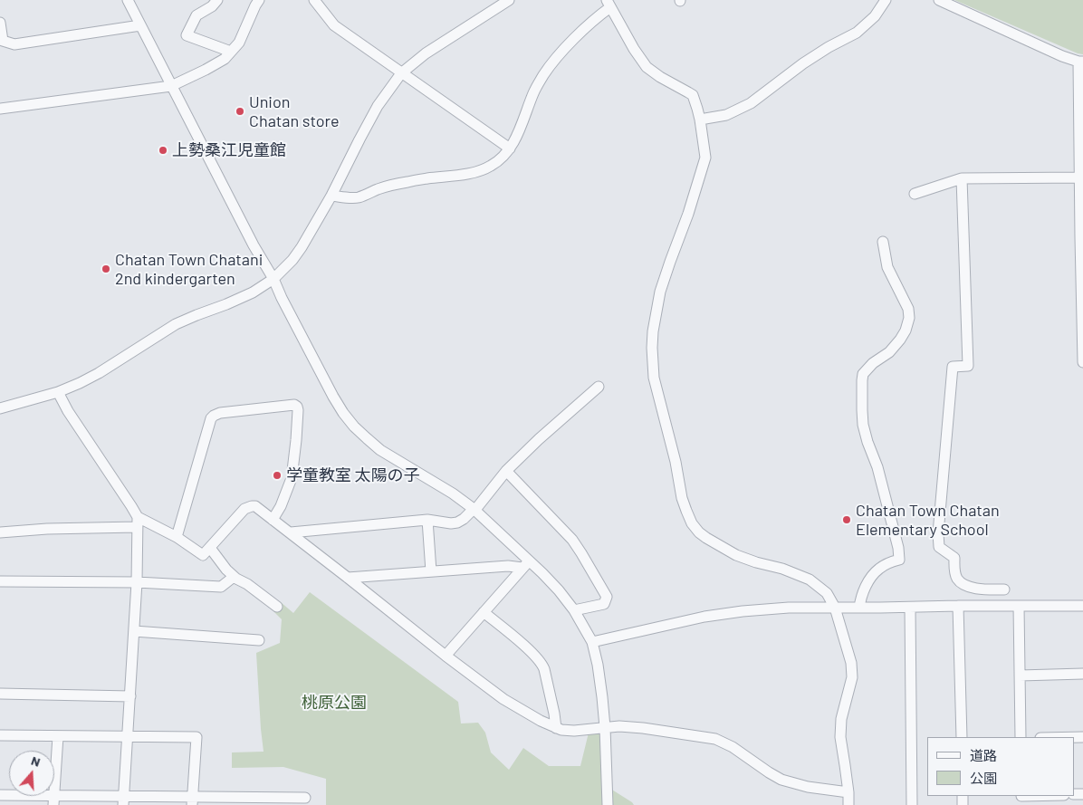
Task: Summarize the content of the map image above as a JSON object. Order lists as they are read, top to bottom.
{
  "parks": ["桃原公園"],
  "places": [
    "Union Chatan store",
    "上勢桑江児童館",
    "Chatan Town Chatani 2nd kindergarten",
    "学童教室 太陽の子",
    "Chatan Town Chatan Elementary School"
  ],
  "legend": ["道路", "公園"],
  "north": "top"
}
